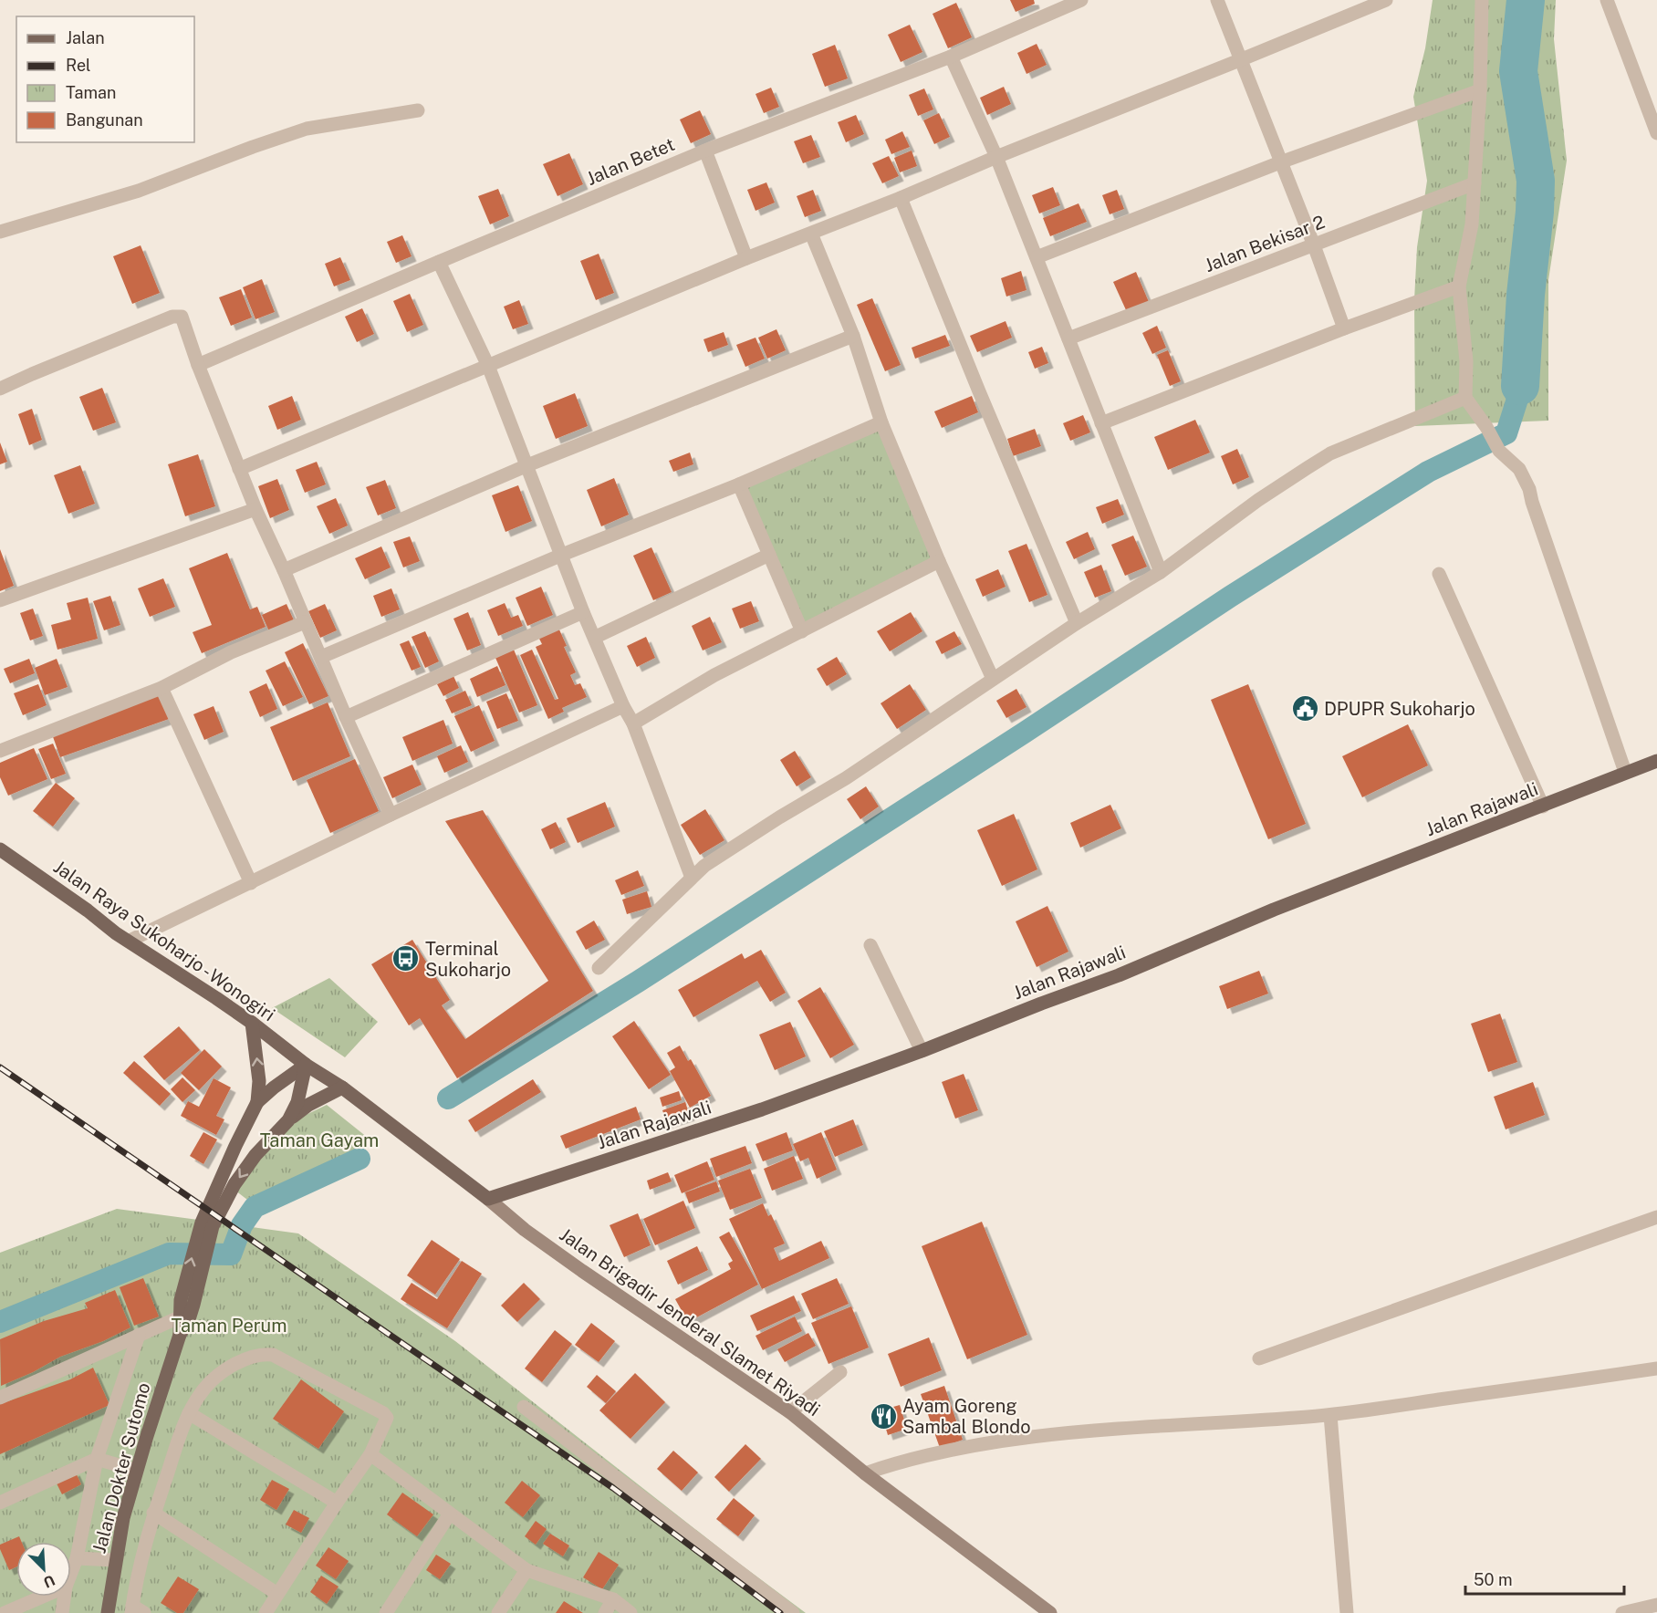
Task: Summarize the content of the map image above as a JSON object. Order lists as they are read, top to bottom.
{
  "streets": {
    "main road": [
      "Jalan Rajawali",
      "Jalan Raya Sukoharjo - Wonogiri",
      "Jalan Brigadir Jenderal Slamet Riyadi",
      "Jalan Dokter Sutomo"
    ],
    "street": ["Jalan Betet", "Jalan Bekisar 2"]
  },
  "crossings": [
    ["Jalan Rajawali", "Jalan Brigadir Jenderal Slamet Riyadi"],
    ["Jalan Raya Sukoharjo - Wonogiri", "Jalan Brigadir Jenderal Slamet Riyadi"],
    ["Jalan Raya Sukoharjo - Wonogiri", "Jalan Dokter Sutomo"],
    ["Jalan Brigadir Jenderal Slamet Riyadi", "Jalan Dokter Sutomo"]
  ],
  "parks": ["Taman Gayam", "Taman Perum"],
  "places": {
    "public building": ["DPUPR Sukoharjo"],
    "bus stop": ["Terminal Sukoharjo"],
    "restaurant": ["Ayam Goreng Sambal Blondo"]
  },
  "legend": [
    "Jalan",
    "Rel",
    "Taman",
    "Bangunan"
  ],
  "scale_bar": "50 m",
  "north": "bottom right"
}
